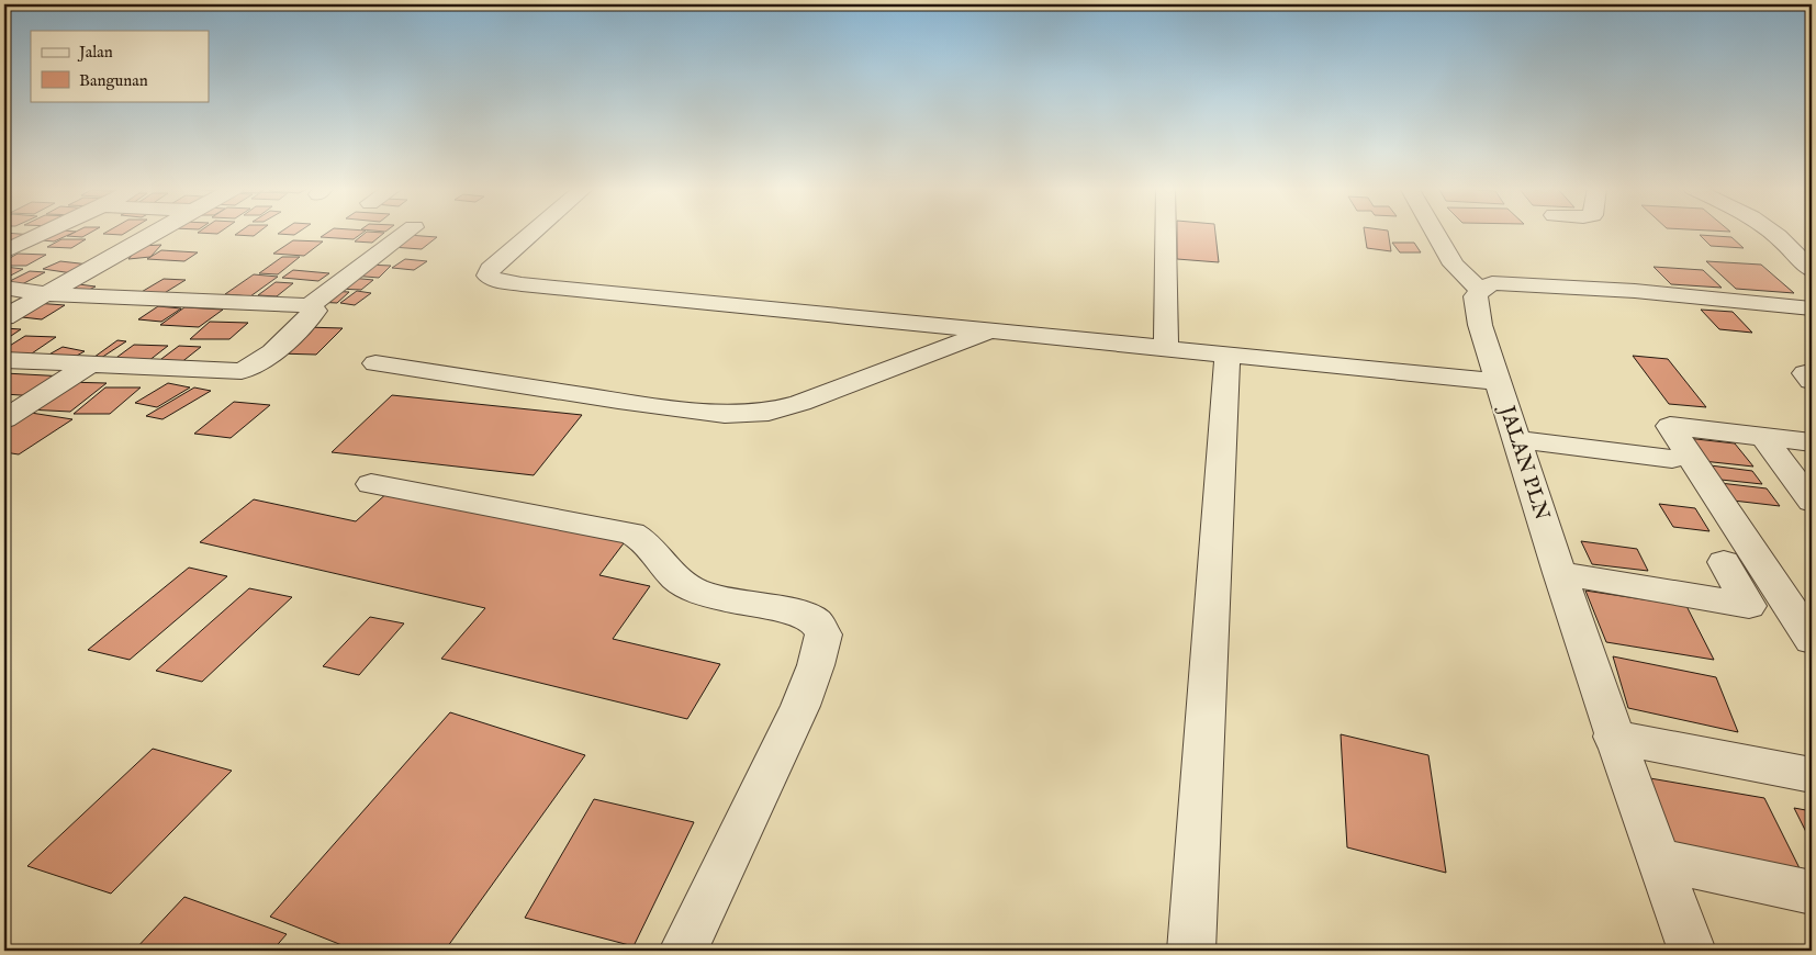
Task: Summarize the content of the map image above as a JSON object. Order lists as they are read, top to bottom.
{
  "streets": {
    "street": ["JALAN PLN"]
  },
  "legend": ["Jalan", "Bangunan"]
}
